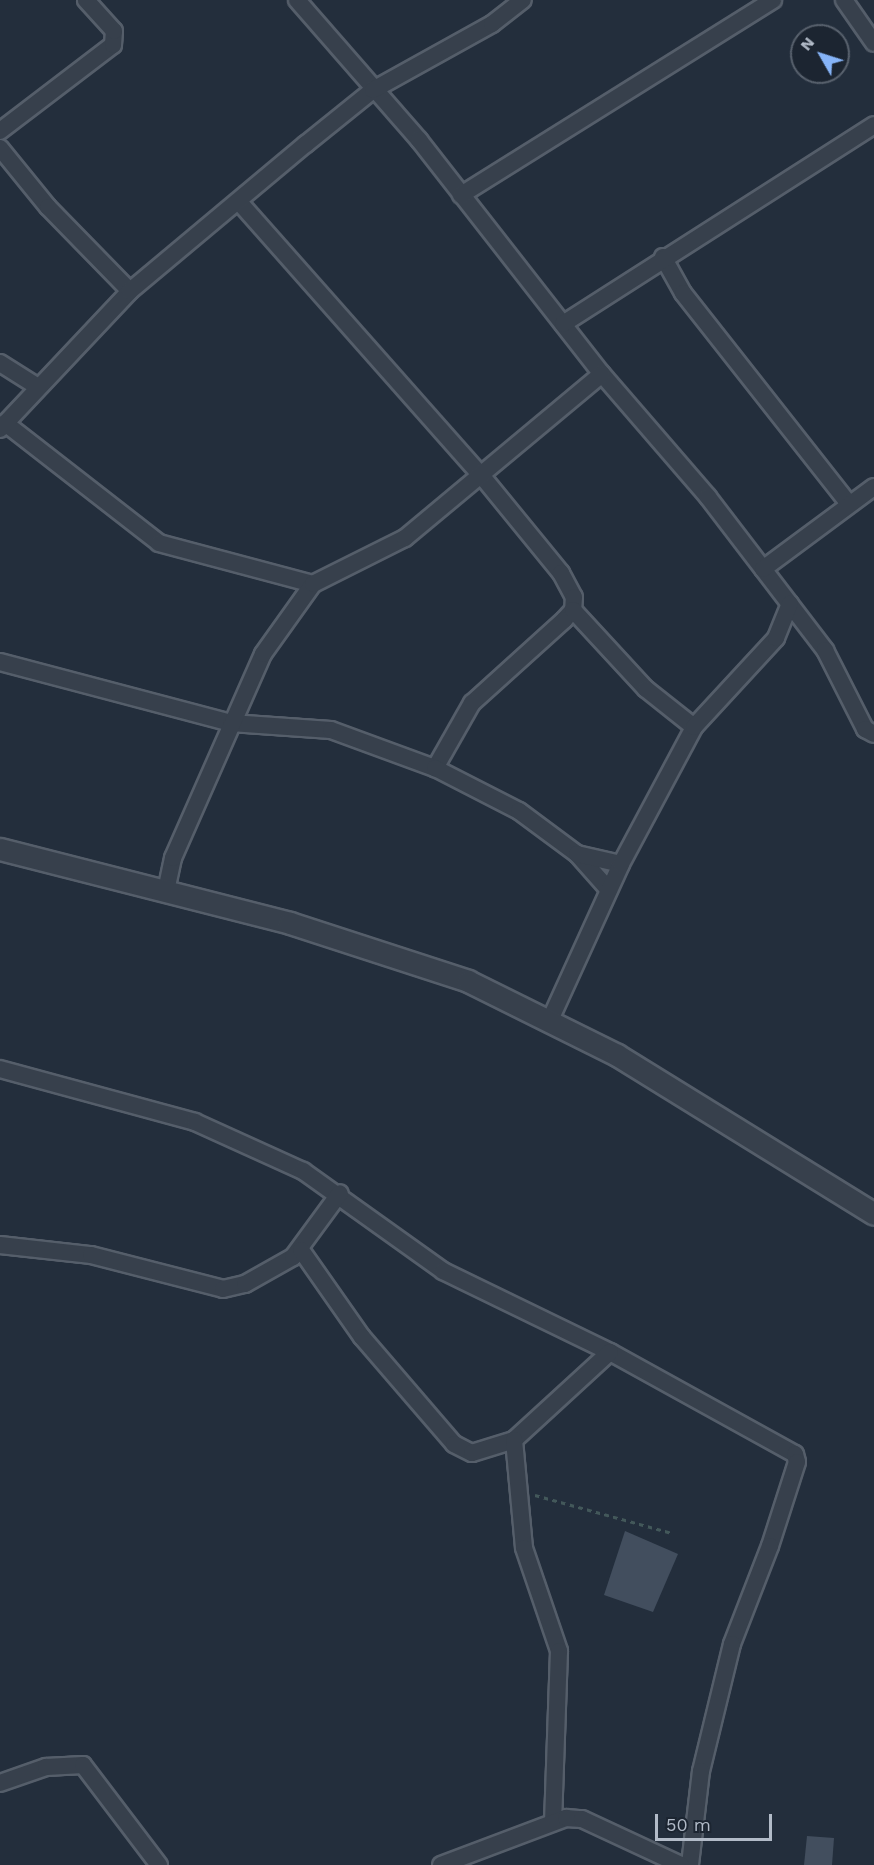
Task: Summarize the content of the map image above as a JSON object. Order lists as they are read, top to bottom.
{
  "scale_bar": "50 m",
  "north": "top left"
}
